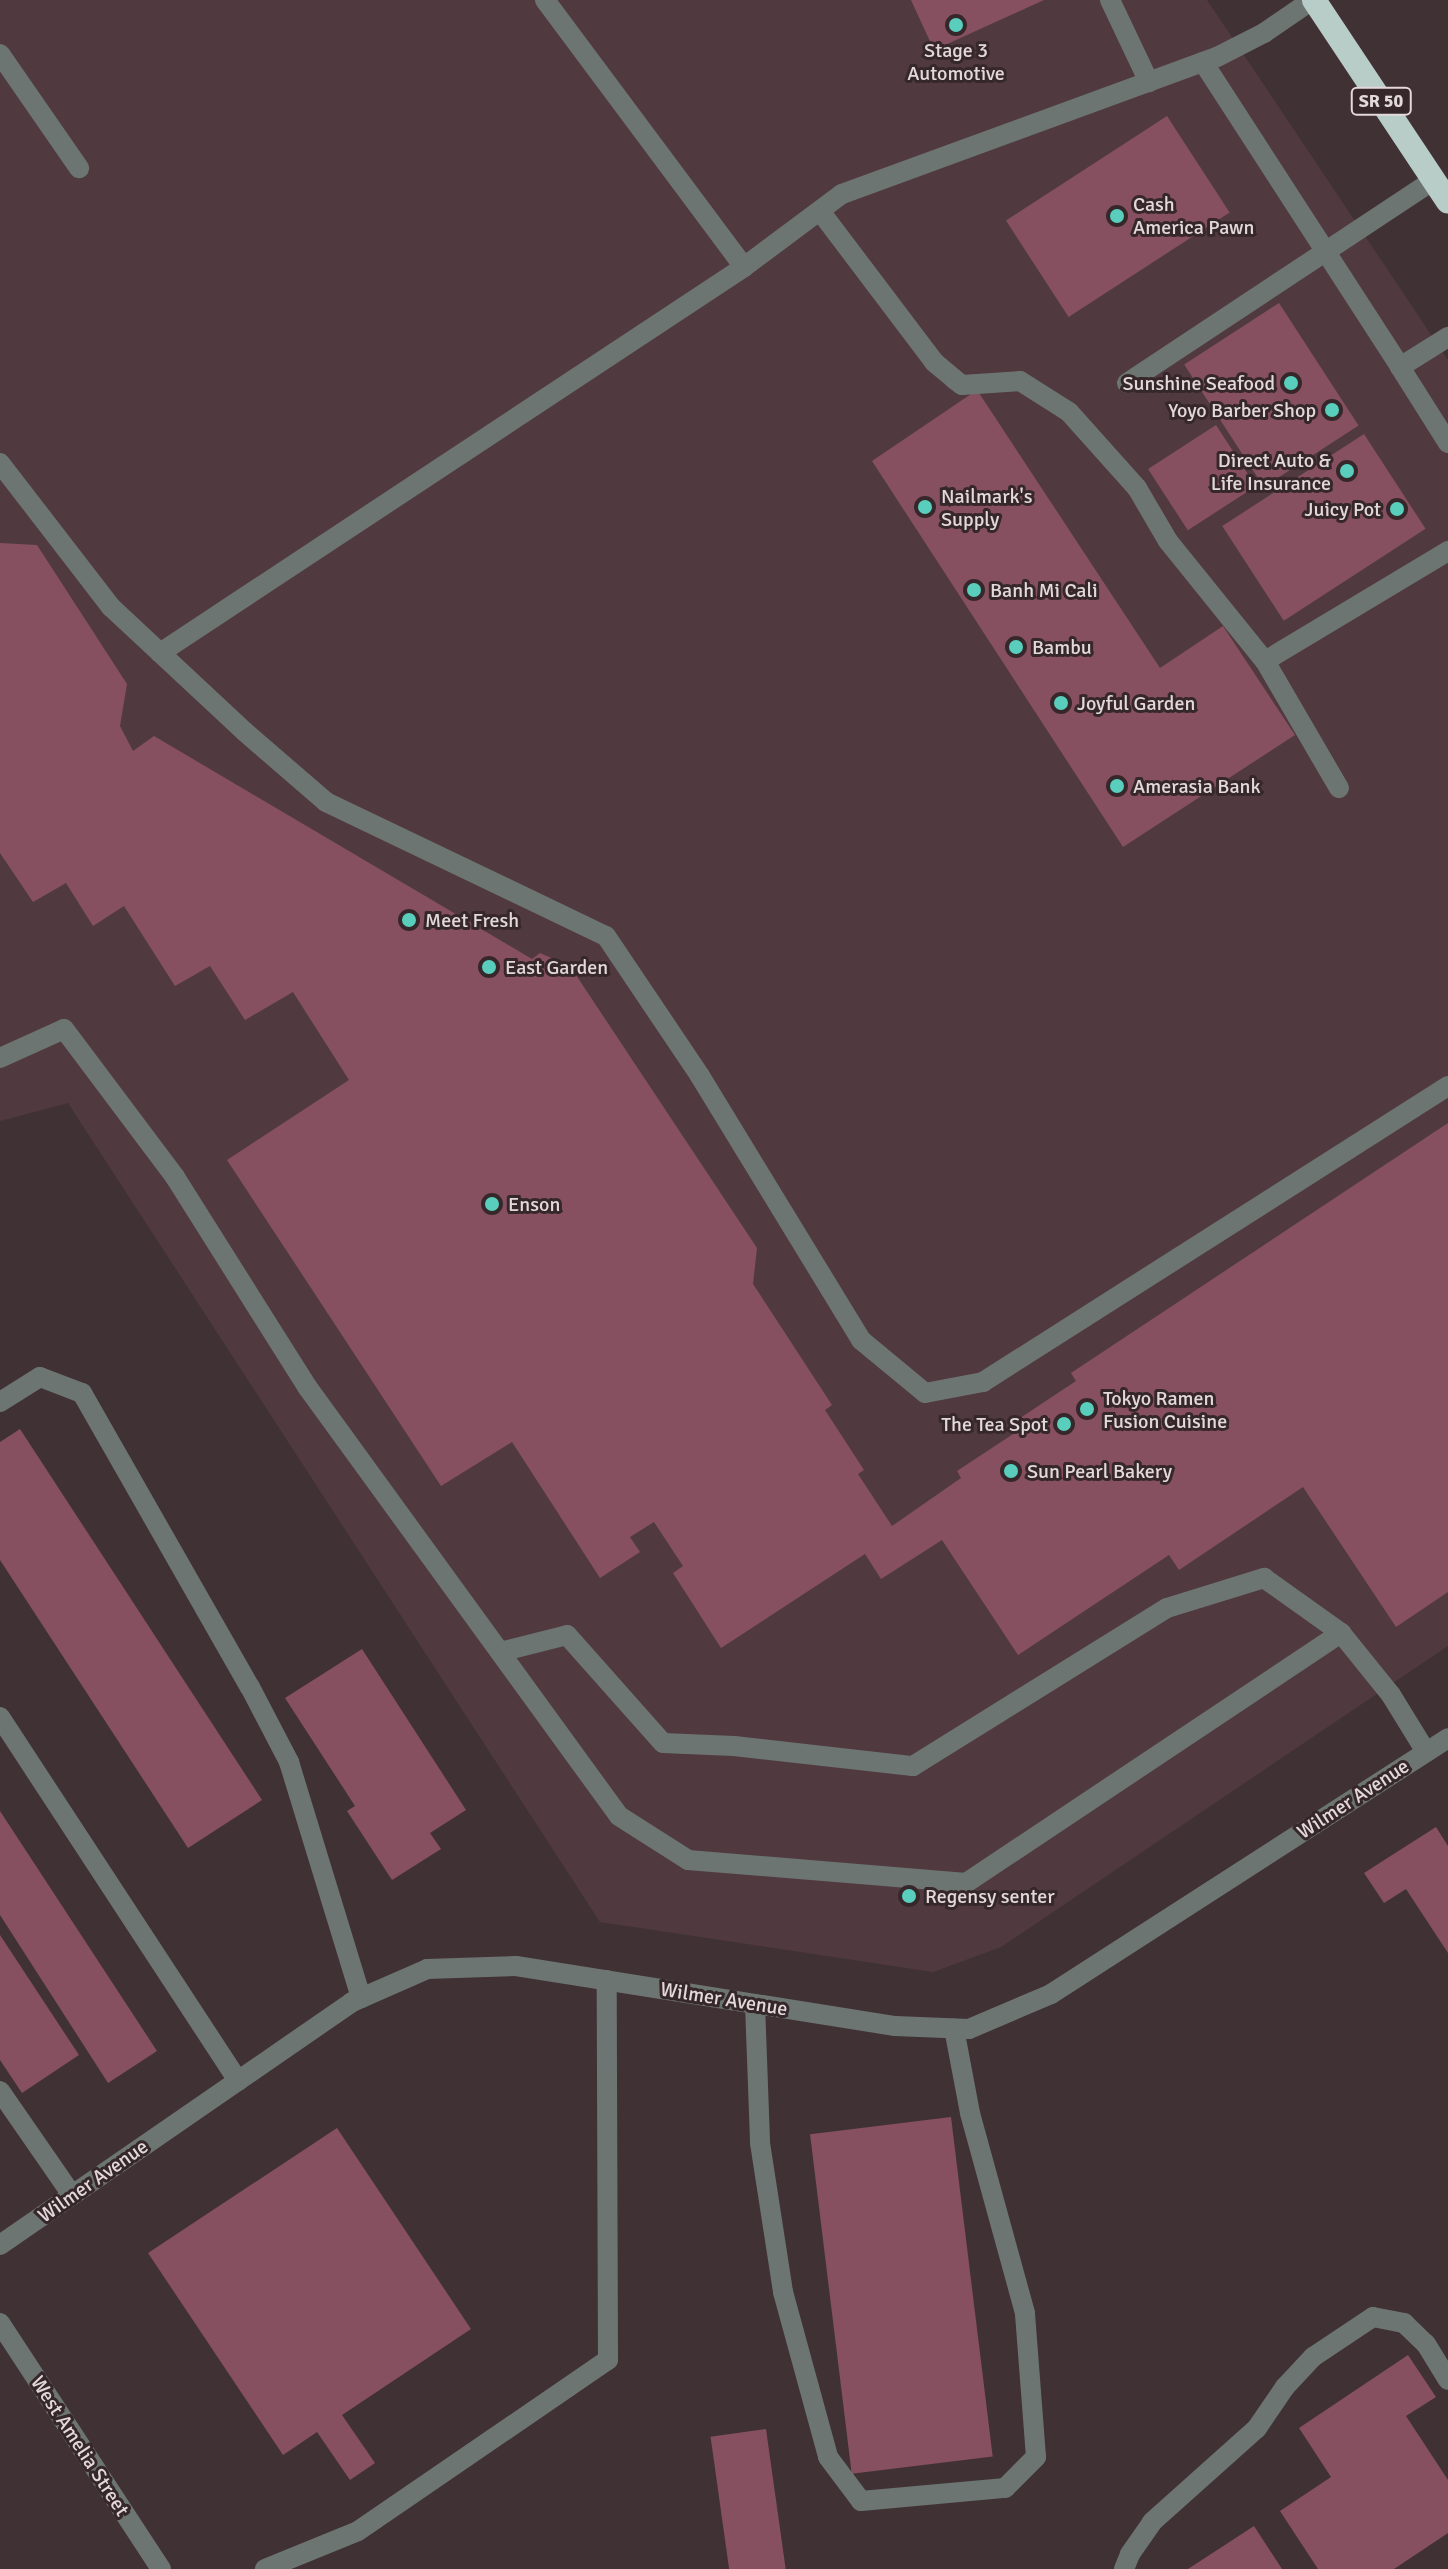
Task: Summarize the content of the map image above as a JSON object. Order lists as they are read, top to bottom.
{
  "streets": {
    "highway": ["SR 50"],
    "street": ["Wilmer Avenue", "West Amelia Street"]
  },
  "places": [
    "Stage 3 Automotive",
    "Cash America Pawn",
    "Sunshine Seafood",
    "Yoyo Barber Shop",
    "Direct Auto & Life Insurance",
    "Nailmark's Supply",
    "Juicy Pot",
    "Banh Mi Cali",
    "Bambu",
    "Joyful Garden",
    "Amerasia Bank",
    "Meet Fresh",
    "East Garden",
    "Enson",
    "Tokyo Ramen Fusion Cuisine",
    "The Tea Spot",
    "Sun Pearl Bakery",
    "Regensy senter"
  ]
}
